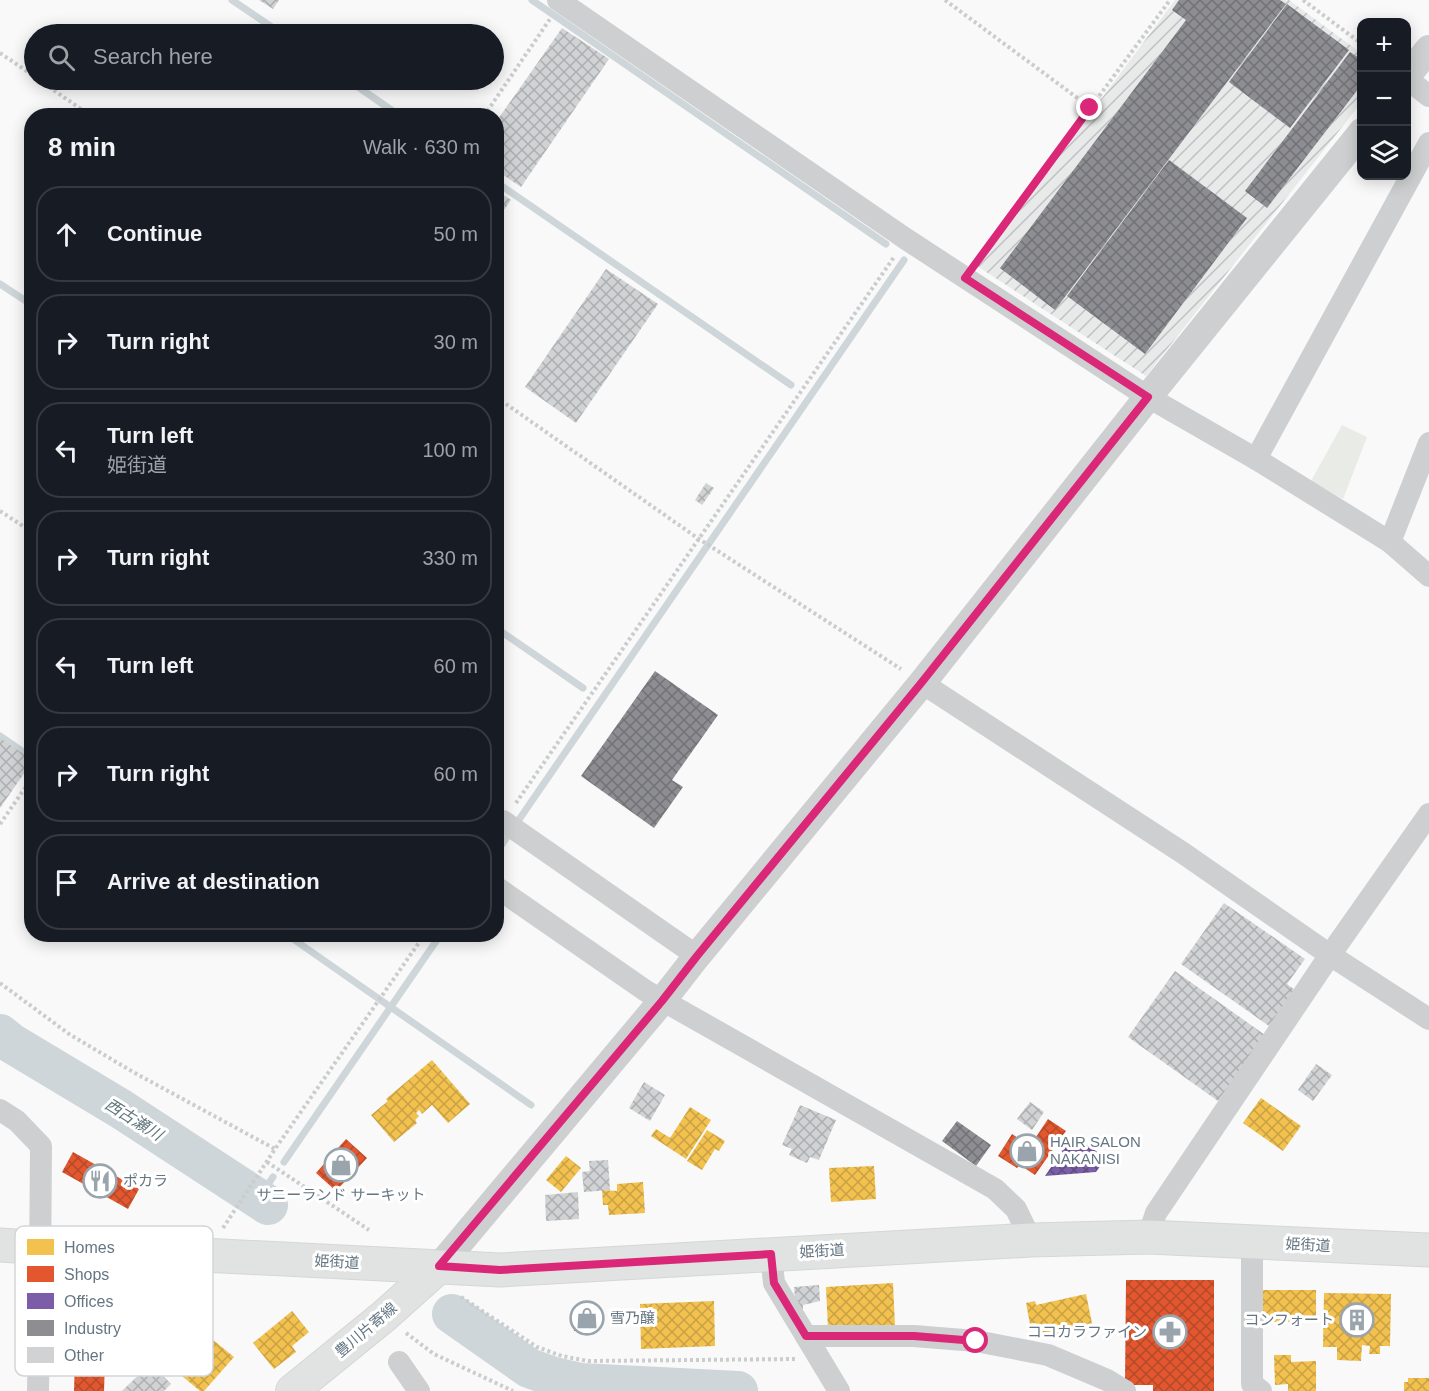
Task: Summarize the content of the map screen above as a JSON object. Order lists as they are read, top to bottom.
{
  "streets": {
    "main road": ["姫街道", "豊川片寄線"]
  },
  "crossings": [
    ["姫街道", "豊川片寄線"]
  ],
  "water": ["西古瀬川"],
  "places": {
    "shop": ["HAIR SALON NAKANISI", "サニーランド サーキット", "雪乃醸"],
    "restaurant": ["ポカラ"],
    "building": ["コンフォート"],
    "pharmacy": ["ココカラファイン"]
  },
  "legend": [
    "Homes",
    "Shops",
    "Offices",
    "Industry",
    "Other"
  ],
  "page": {
    "map_buttons": ["+", "−"],
    "search": "Search here",
    "heading": ["8 min", "Walk · 630 m"],
    "list": [
      ["Continue", "50 m"],
      ["Turn right", "30 m"],
      ["Turn left", "姫街道", "100 m"],
      ["Turn right", "330 m"],
      ["Turn left", "60 m"],
      ["Turn right", "60 m"],
      "Arrive at destination"
    ]
  }
}
